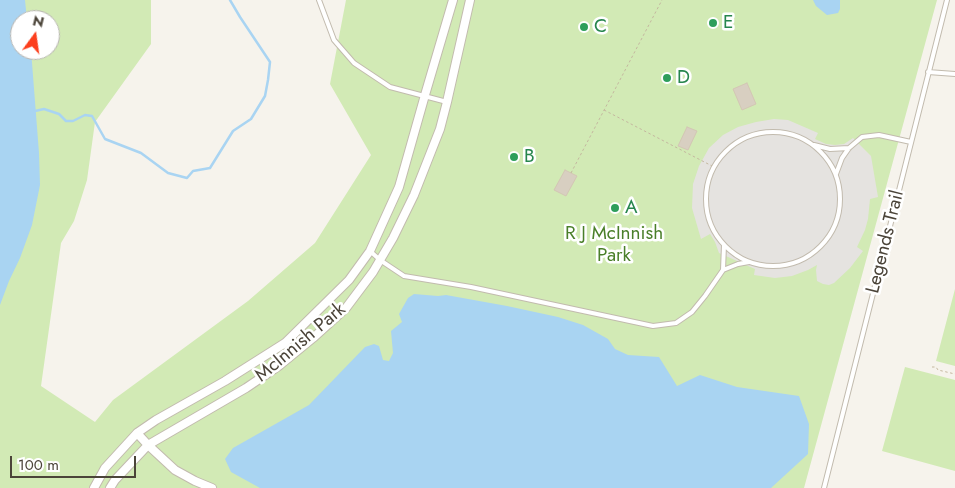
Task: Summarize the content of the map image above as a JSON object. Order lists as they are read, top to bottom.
{
  "streets": {
    "street": ["McInnish Park"],
    "lane": ["Legends Trail"]
  },
  "parks": ["R J McInnish Park"],
  "places": [
    "E",
    "C",
    "D",
    "B",
    "A"
  ],
  "scale_bar": "100 m",
  "north": "top"
}
